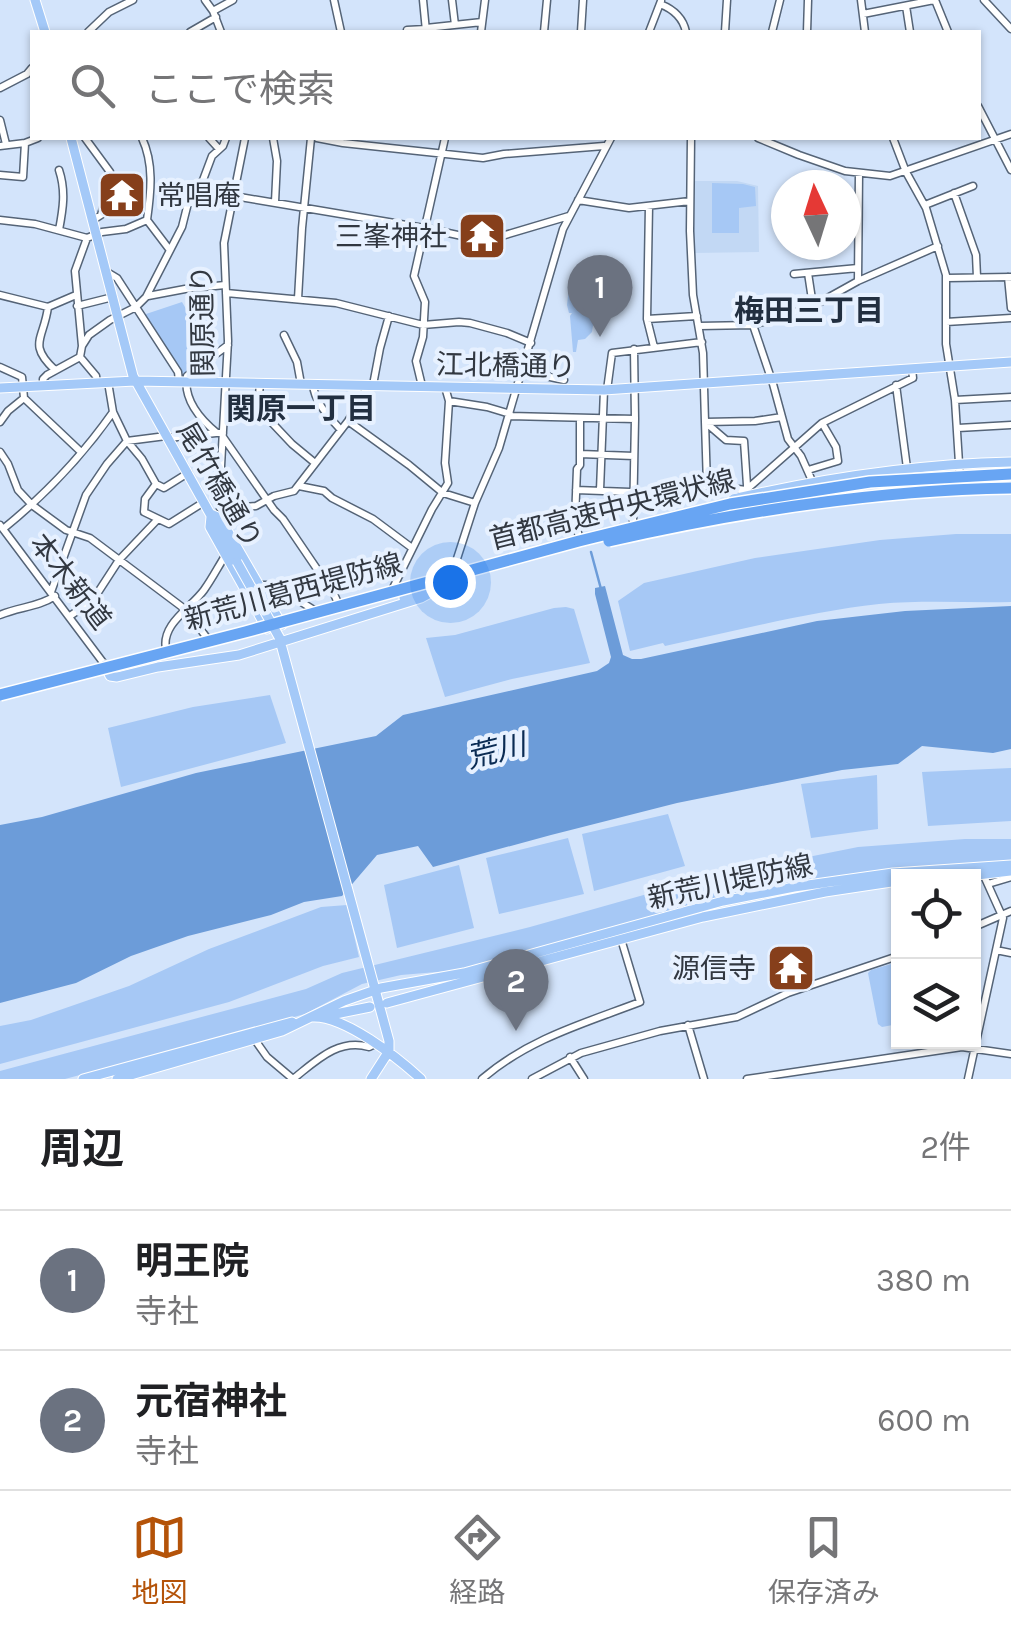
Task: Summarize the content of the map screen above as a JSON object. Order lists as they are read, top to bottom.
{
  "streets": {
    "highway": ["首都高速中央環状線"],
    "main road": [
      "江北橋通り",
      "尾竹橋通り",
      "新荒川葛西堤防線",
      "新荒川堤防線"
    ],
    "street": ["関原通り", "本木新道"]
  },
  "crossings": [
    ["関原通り", "江北橋通り"],
    ["江北橋通り", "尾竹橋通り"],
    ["尾竹橋通り", "新荒川堤防線"],
    ["首都高速中央環状線", "新荒川葛西堤防線"],
    ["本木新道", "新荒川葛西堤防線"]
  ],
  "districts": ["梅田三丁目", "関原一丁目"],
  "water": ["荒川"],
  "places": {
    "temple": ["常唱庵", "三峯神社", "源信寺"]
  },
  "north": "top",
  "page": {
    "search": "ここで検索",
    "pins": ["1", "2"],
    "heading": ["周辺", "2件"],
    "list": [
      {
        "mark": "1",
        "name": "明王院",
        "note": "寺社",
        "value": "380 m"
      },
      {
        "mark": "2",
        "name": "元宿神社",
        "note": "寺社",
        "value": "600 m"
      }
    ],
    "nav": ["地図", "経路", "保存済み"]
  }
}
